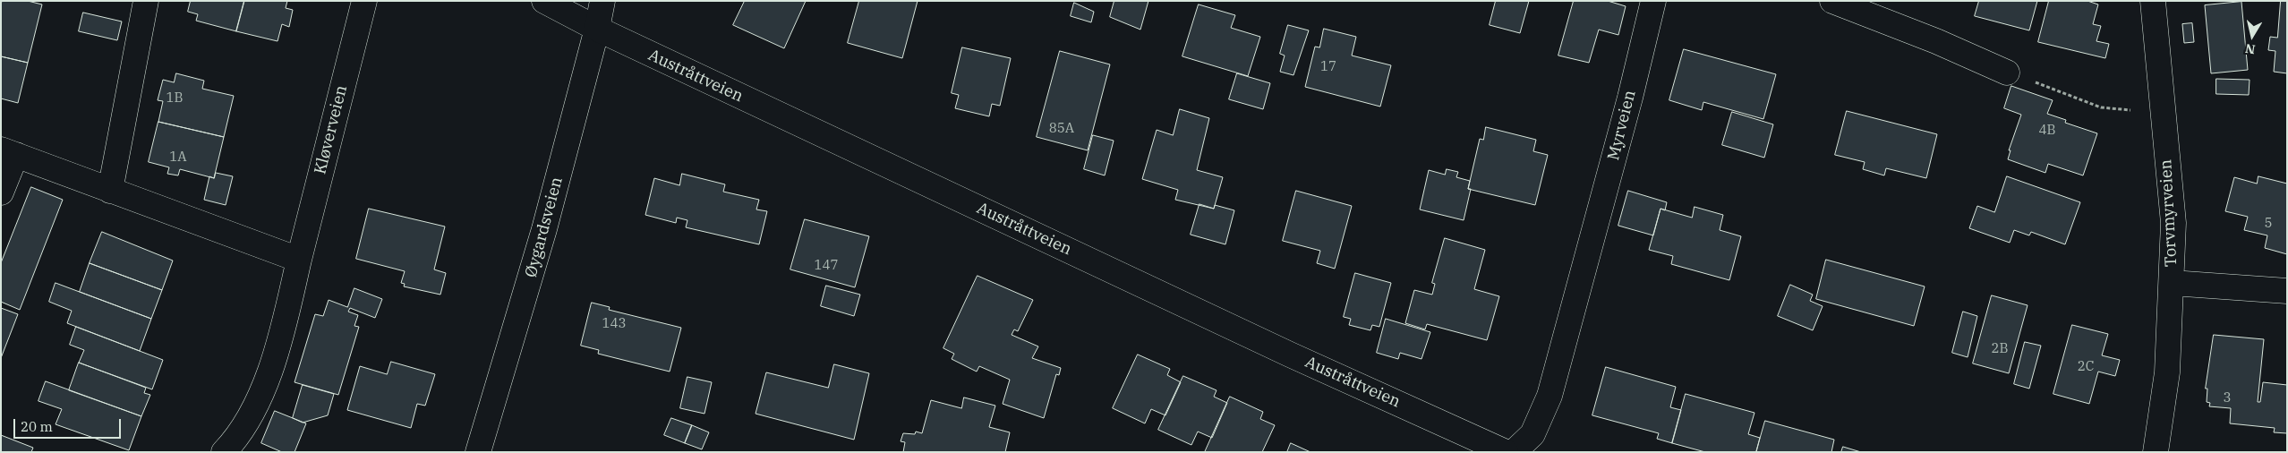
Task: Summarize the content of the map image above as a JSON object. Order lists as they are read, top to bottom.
{
  "streets": {
    "street": [
      "Austråttveien",
      "Myrveien",
      "Kløverveien",
      "Torvmyrveien",
      "Øygardsveien"
    ]
  },
  "crossings": [
    ["Austråttveien", "Øygardsveien"]
  ],
  "house_numbers": [
    "17",
    "1B",
    "85A",
    "4B",
    "1A",
    "5",
    "147",
    "143",
    "2B",
    "2C",
    "3"
  ],
  "scale_bar": "20 m",
  "north": "bottom"
}
